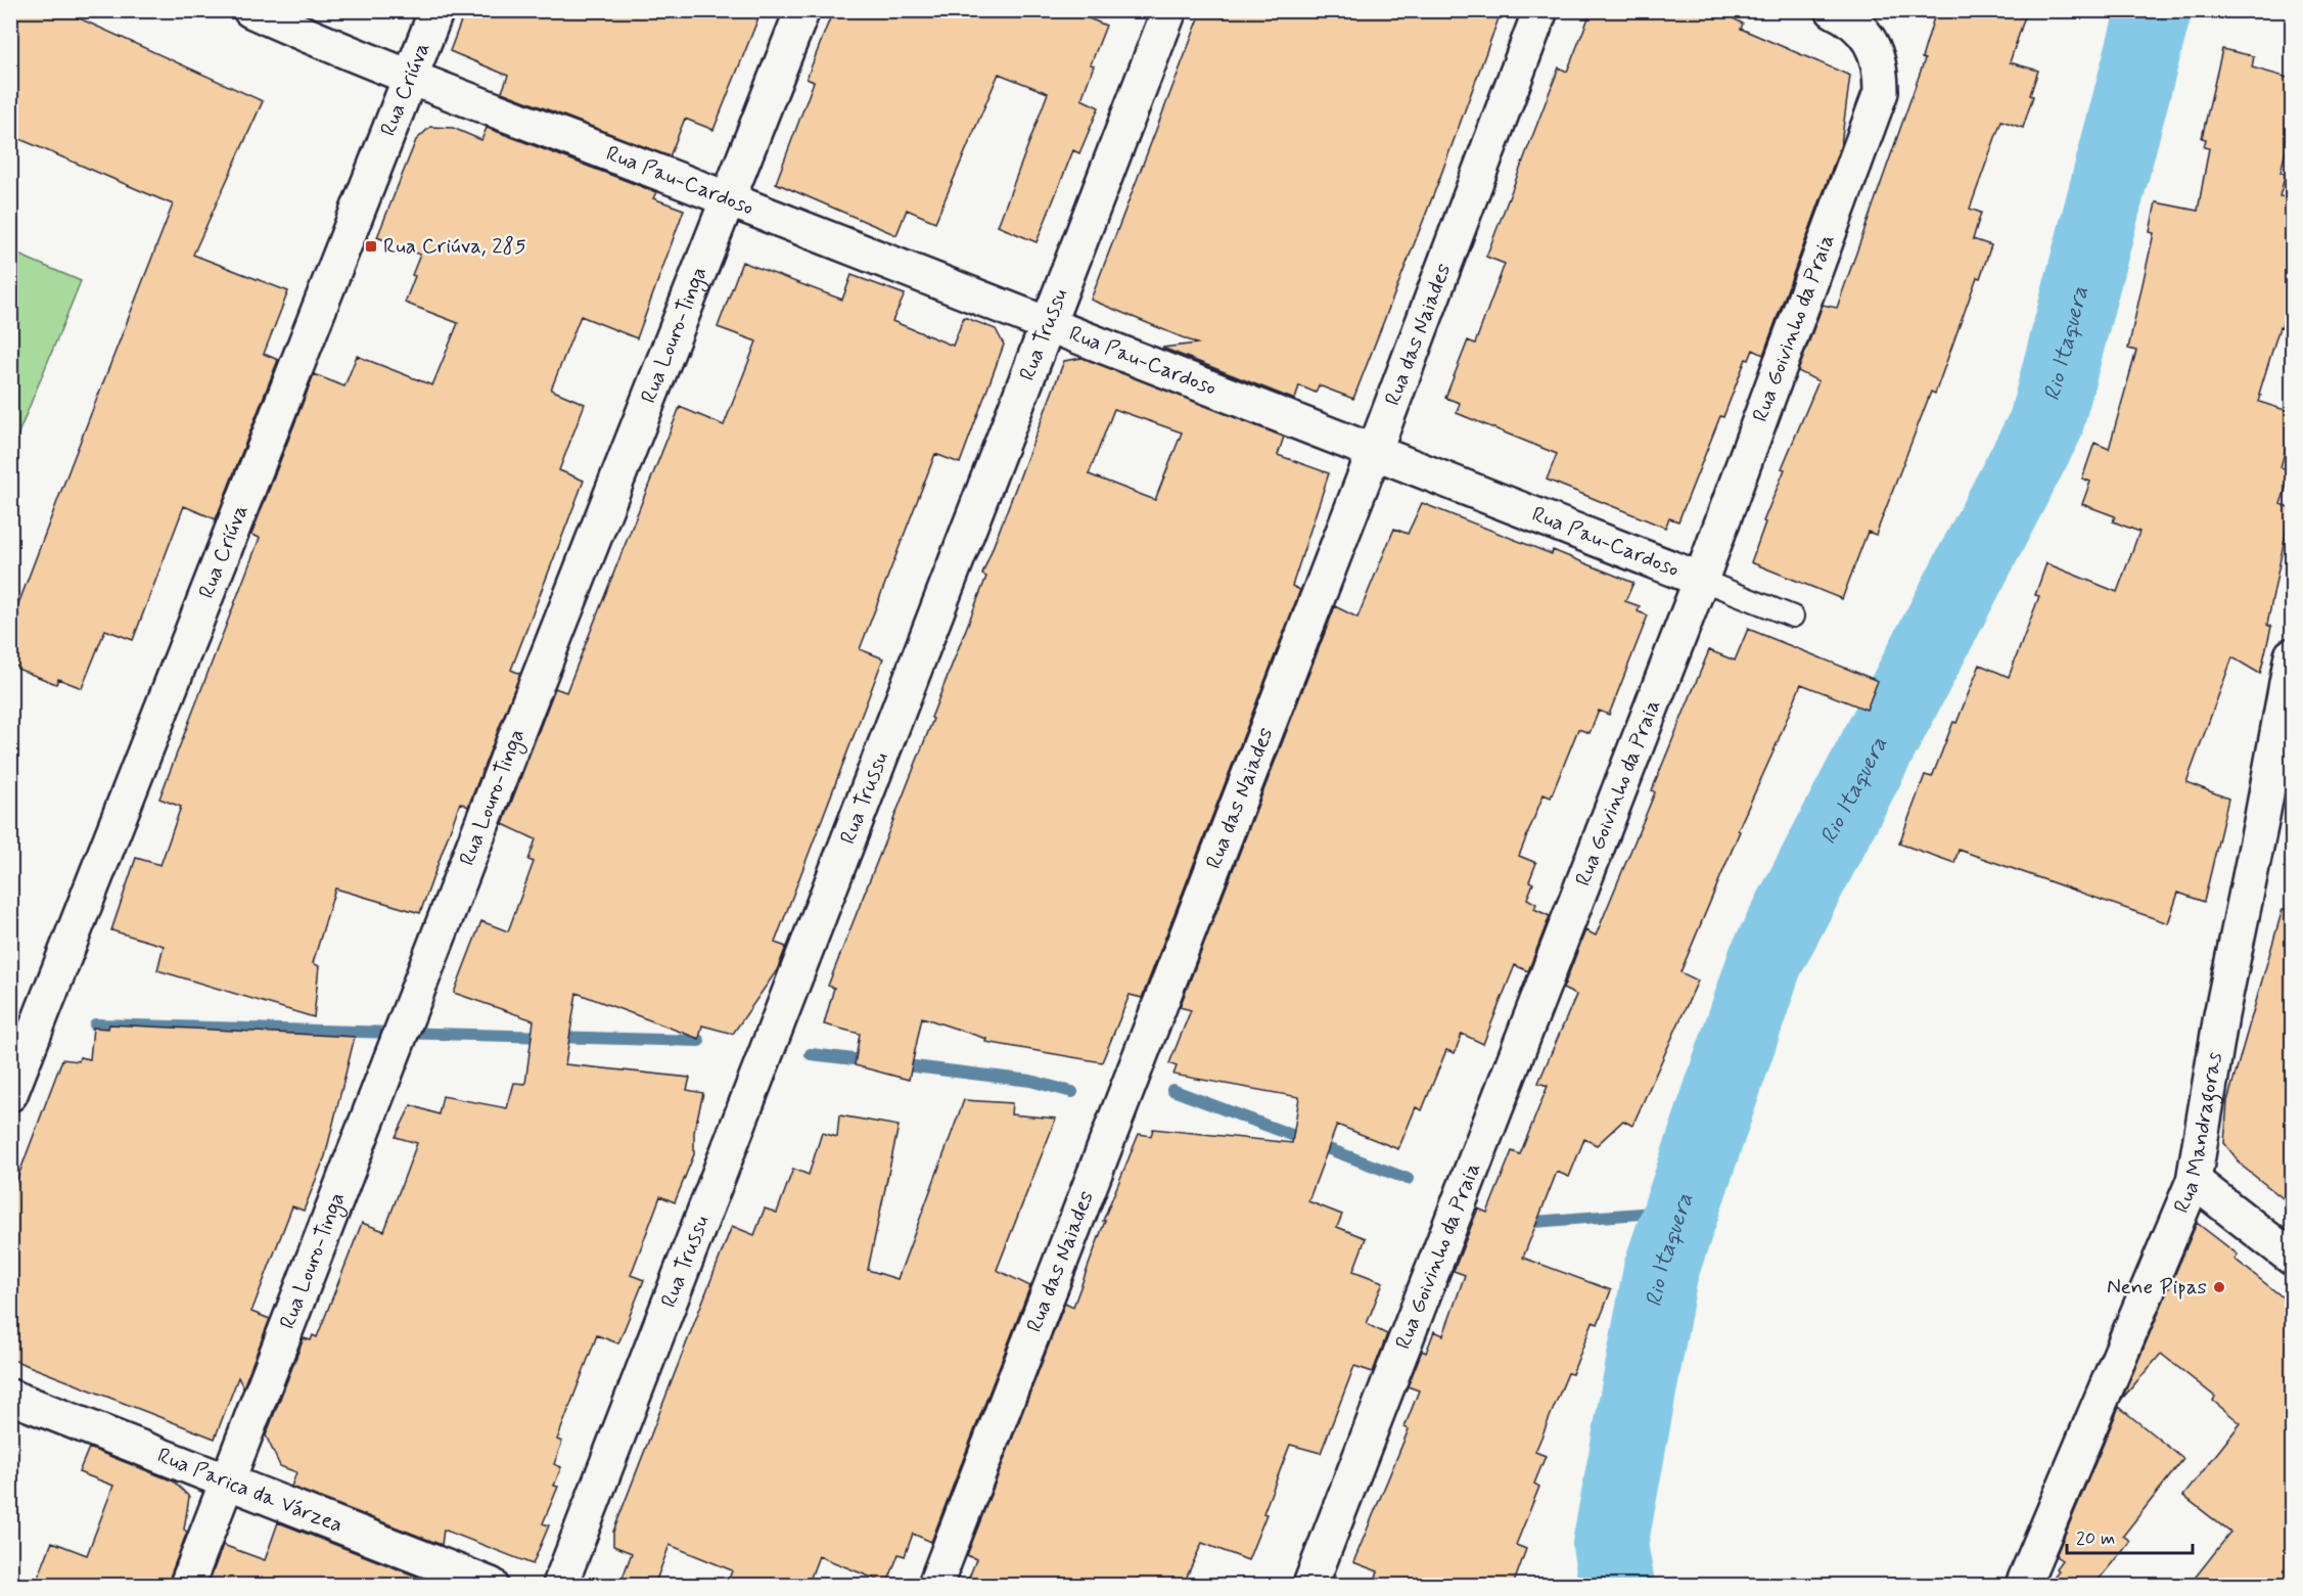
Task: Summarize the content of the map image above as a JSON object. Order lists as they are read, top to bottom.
{
  "streets": {
    "street": [
      "Rua Criúva",
      "Rua Pau-Cardoso",
      "Rua Goivinho da Praia",
      "Rua Louro-Tinga",
      "Rua Trussu",
      "Rua das Naiades",
      "Rua Mandragoras",
      "Rua Parica da Várzea"
    ]
  },
  "crossings": [
    ["Rua Criúva", "Rua Pau-Cardoso"],
    ["Rua Pau-Cardoso", "Rua Goivinho da Praia"],
    ["Rua Pau-Cardoso", "Rua Louro-Tinga"],
    ["Rua Pau-Cardoso", "Rua Trussu"],
    ["Rua Pau-Cardoso", "Rua das Naiades"],
    ["Rua Louro-Tinga", "Rua Parica da Várzea"]
  ],
  "water": ["Rio Itaquera"],
  "places": {
    "transit": ["Rua Criúva, 285"],
    "other": ["Nene Pipas"]
  },
  "scale_bar": "20 m"
}
